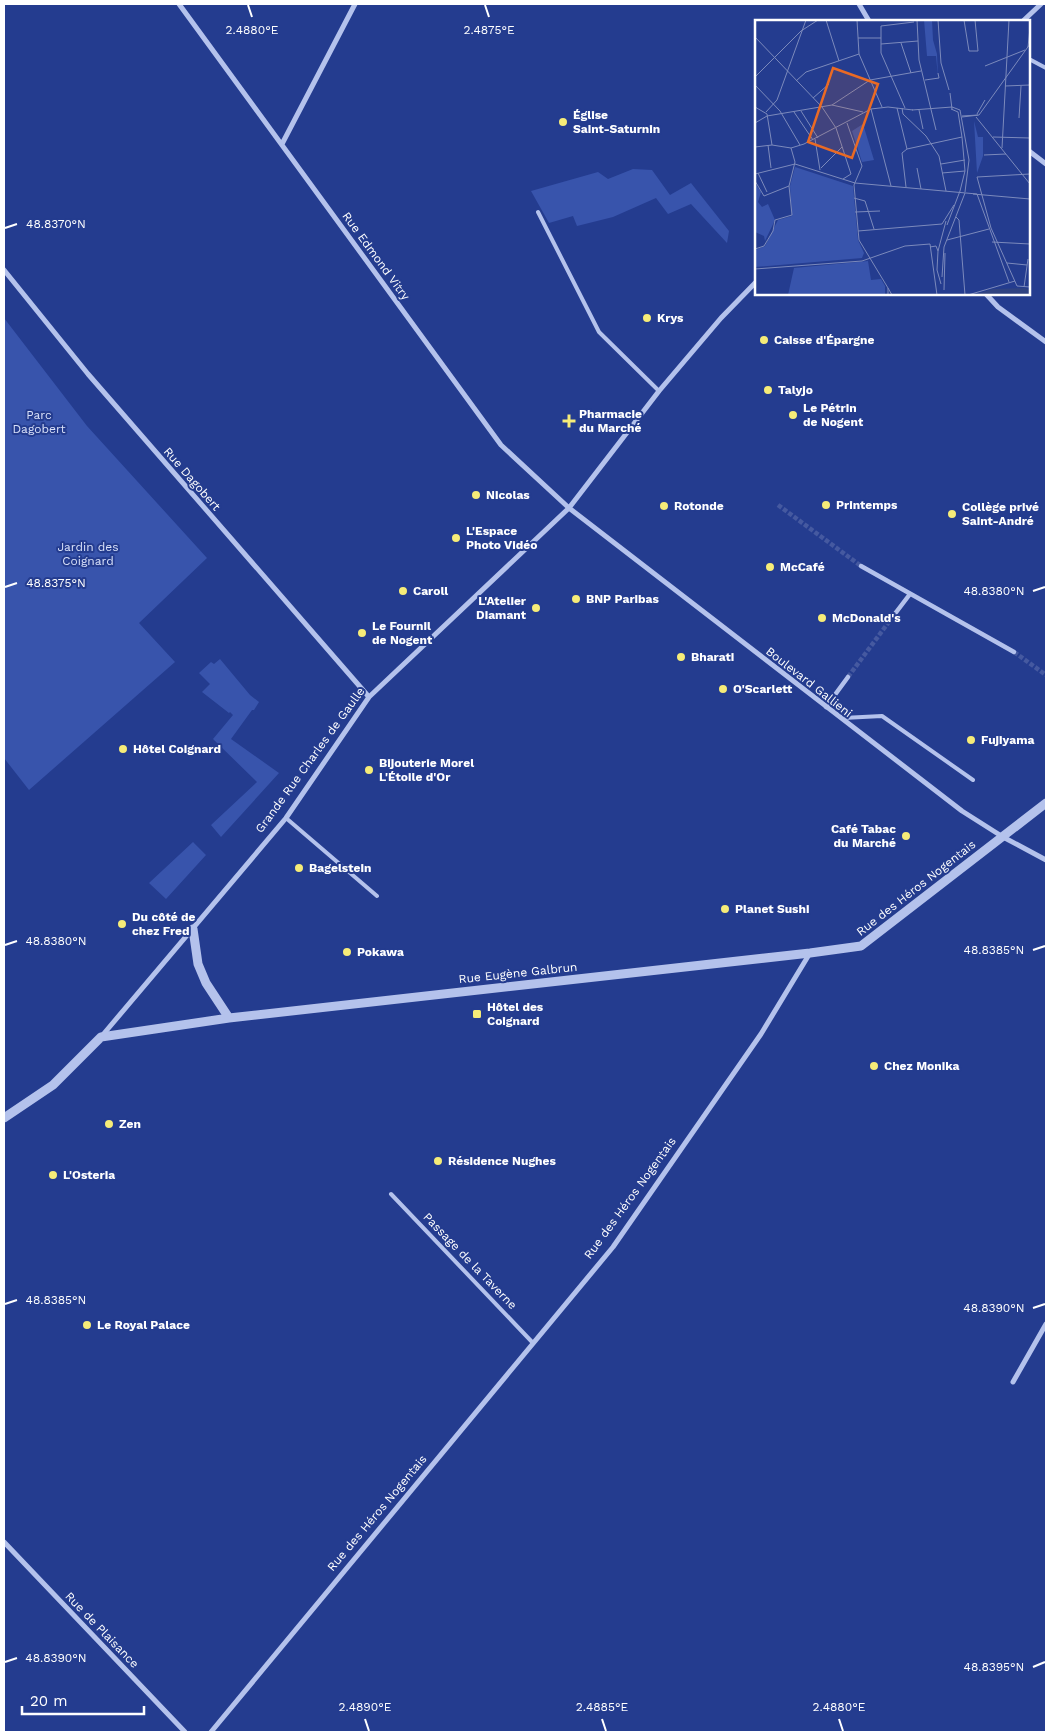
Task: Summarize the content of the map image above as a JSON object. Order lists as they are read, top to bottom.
{
  "streets": {
    "street": [
      "Rue Edmond Vitry",
      "Rue Dagobert",
      "Boulevard Gallieni",
      "Grande Rue Charles de Gaulle",
      "Rue des Héros Nogentais",
      "Rue Eugène Galbrun",
      "Rue de Plaisance"
    ],
    "lane": ["Passage de la Taverne"]
  },
  "crossings": [
    ["Rue Edmond Vitry", "Boulevard Gallieni"],
    ["Rue Edmond Vitry", "Grande Rue Charles de Gaulle"],
    ["Rue Dagobert", "Grande Rue Charles de Gaulle"],
    ["Boulevard Gallieni", "Grande Rue Charles de Gaulle"],
    ["Boulevard Gallieni", "Rue des Héros Nogentais"],
    ["Grande Rue Charles de Gaulle", "Rue Eugène Galbrun"],
    ["Rue des Héros Nogentais", "Rue Eugène Galbrun"],
    ["Rue des Héros Nogentais", "Passage de la Taverne"]
  ],
  "parks": ["Parc Dagobert", "Jardin des Coignard"],
  "places": {
    "other": [
      "Église Saint-Saturnin",
      "Krys",
      "Caisse d'Épargne",
      "Talyjo",
      "Le Pétrin de Nogent",
      "Nicolas",
      "Printemps",
      "Rotonde",
      "Collège privé Saint-André",
      "L'Espace Photo Vidéo",
      "McCafé",
      "Caroll",
      "BNP Paribas",
      "L'Atelier Diamant",
      "McDonald's",
      "Le Fournil de Nogent",
      "Bharati",
      "O'Scarlett",
      "Fujiyama",
      "Hôtel Coignard",
      "Bijouterie Morel L'Étoile d'Or",
      "Café Tabac du Marché",
      "Bagelstein",
      "Planet Sushi",
      "Du côté de chez Fred",
      "Pokawa",
      "Chez Monika",
      "Zen",
      "Résidence Nughes",
      "L'Osteria",
      "Le Royal Palace"
    ],
    "health": ["Pharmacie du Marché"],
    "transit": ["Hôtel des Coignard"]
  },
  "scale_bar": "20 m",
  "coordinates": [
    "2.4880°E",
    "2.4875°E",
    "48.8370°N",
    "48.8375°N",
    "48.8380°N",
    "48.8385°N",
    "48.8390°N",
    "48.8395°N",
    "2.4890°E",
    "2.4885°E"
  ]
}
